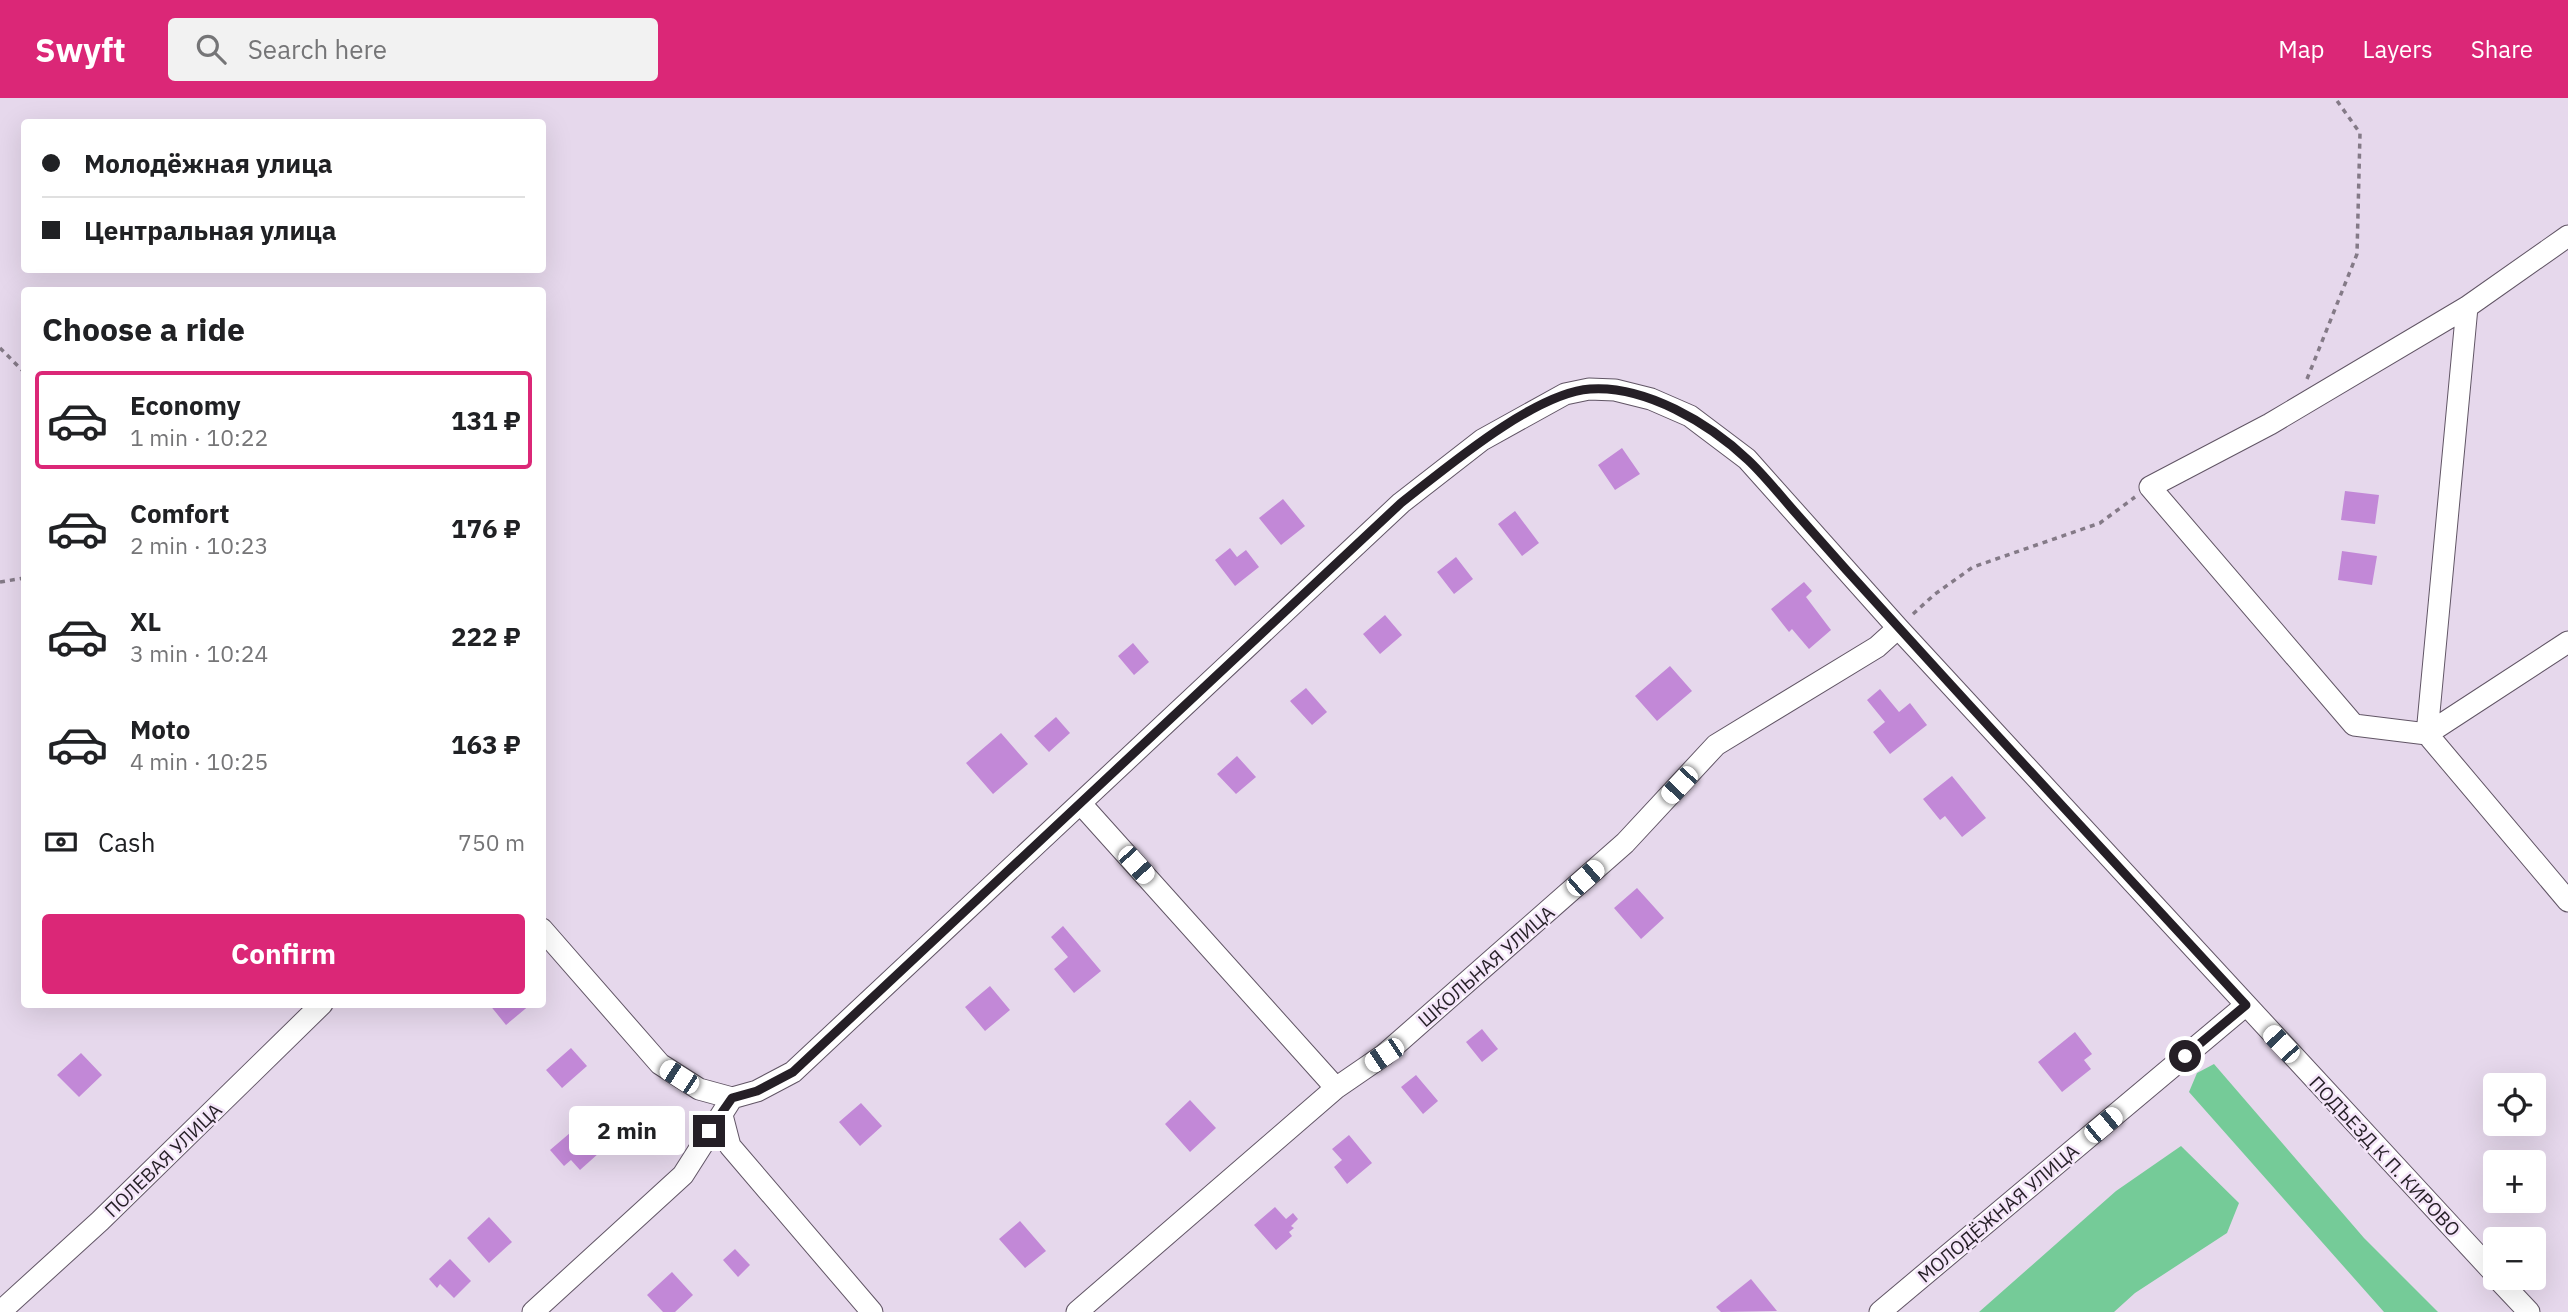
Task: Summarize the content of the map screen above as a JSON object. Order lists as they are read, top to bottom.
{
  "streets": {
    "street": [
      "ШКОЛЬНАЯ УЛИЦА",
      "ПОДЪЕЗД К П. КИРОВО",
      "ПОЛЕВАЯ УЛИЦА",
      "МОЛОДЁЖНАЯ УЛИЦА"
    ]
  },
  "crossings": [
    ["ШКОЛЬНАЯ УЛИЦА", "ПОДЪЕЗД К П. КИРОВО"],
    ["ПОДЪЕЗД К П. КИРОВО", "МОЛОДЁЖНАЯ УЛИЦА"]
  ],
  "page": {
    "header": "Swyft",
    "search": "Search here",
    "nav": ["Map", "Layers", "Share"],
    "banner": ["Молодёжная улица", "Центральная улица"],
    "heading": "Choose a ride",
    "list": [
      {
        "name": "Economy",
        "note": "1 min · 10:22",
        "value": "131 ₽"
      },
      {
        "name": "Comfort",
        "note": "2 min · 10:23",
        "value": "176 ₽"
      },
      {
        "name": "XL",
        "note": "3 min · 10:24",
        "value": "222 ₽"
      },
      {
        "name": "Moto",
        "note": "4 min · 10:25",
        "value": "163 ₽"
      }
    ],
    "pay": ["Cash", "750 m"],
    "buttons": "Confirm",
    "map_buttons": ["+", "−"],
    "bubble": "2 min"
  }
}
